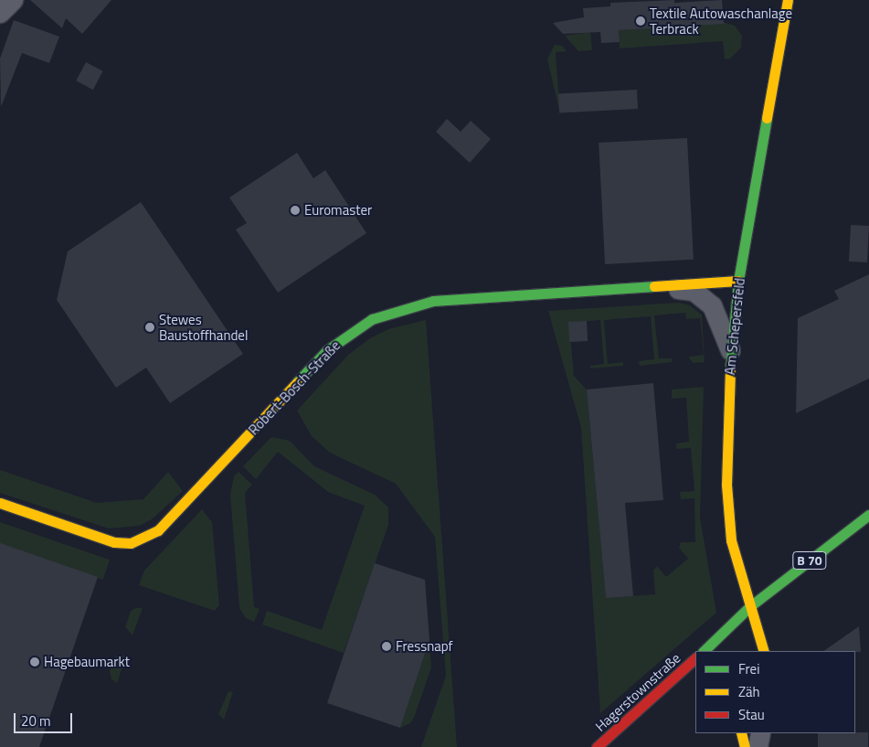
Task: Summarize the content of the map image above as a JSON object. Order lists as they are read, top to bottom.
{
  "streets": {
    "street": [
      "Am Schepersfeld",
      "Robert-Bosch-Straße",
      "B 70",
      "Hagerstownstraße"
    ]
  },
  "crossings": [
    ["Am Schepersfeld", "Robert-Bosch-Straße"],
    ["Am Schepersfeld", "B 70"]
  ],
  "places": [
    "Textile Autowaschanlage Terbrack",
    "Euromaster",
    "Stewes Baustoffhandel",
    "Fressnapf",
    "Hagebaumarkt"
  ],
  "legend": ["Frei", "Zäh", "Stau"],
  "scale_bar": "20 m"
}
